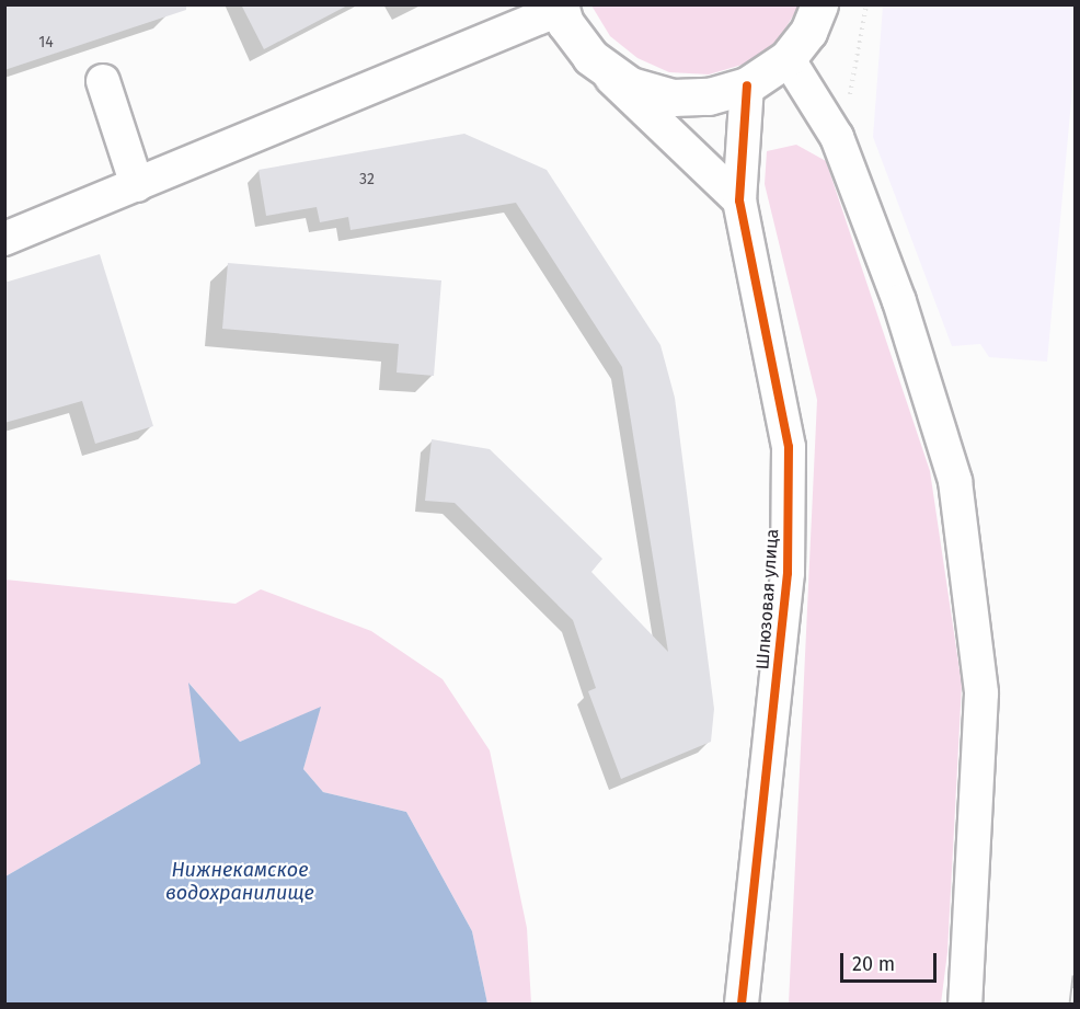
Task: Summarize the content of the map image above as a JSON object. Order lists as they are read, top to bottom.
{
  "streets": {
    "street": ["Шлюзовая улица"]
  },
  "water": ["Нижнекамское водохранилище"],
  "house_numbers": ["14", "32"],
  "scale_bar": "20 m"
}
